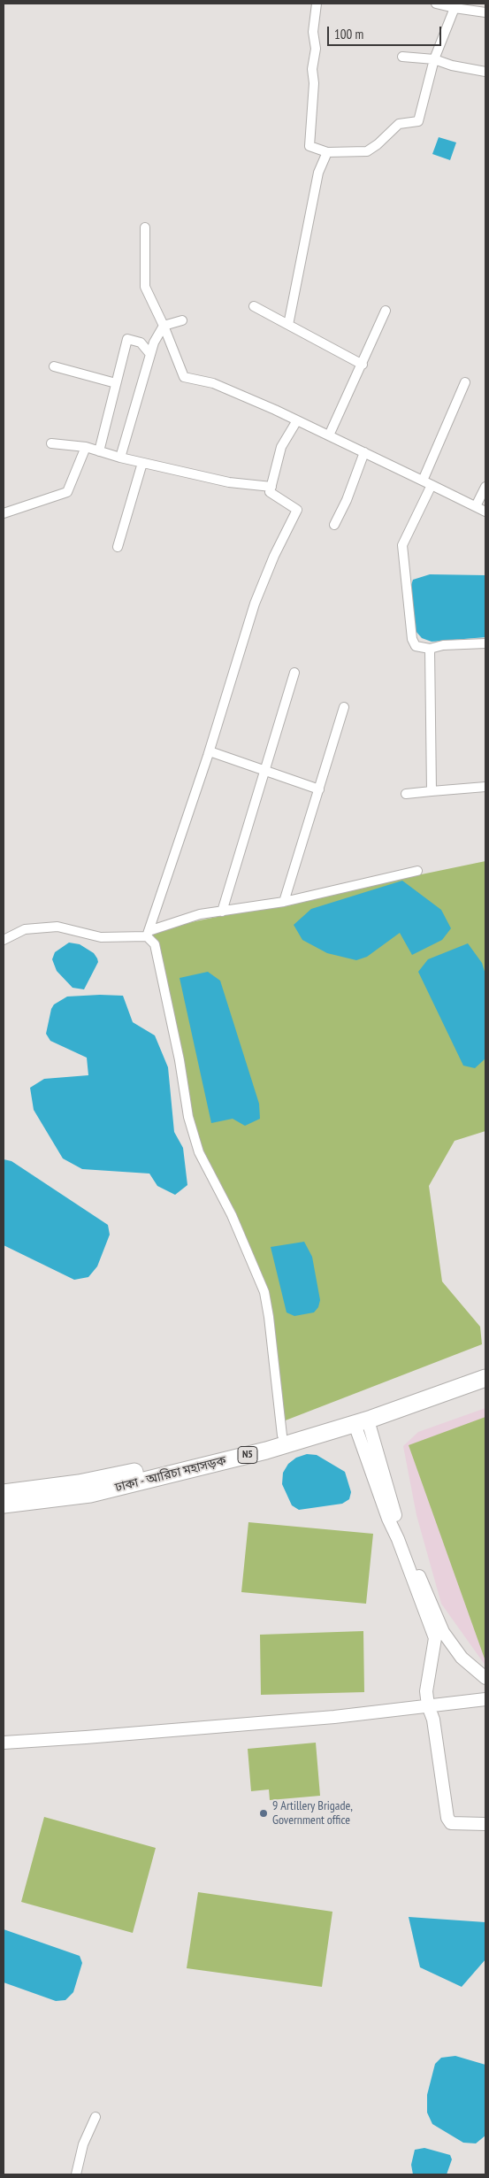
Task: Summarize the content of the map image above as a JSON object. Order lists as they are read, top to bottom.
{
  "streets": {
    "highway": ["N5", "ঢাকা - আরিচা মহাসড়ক"]
  },
  "places": ["9 Artillery Brigade, Government office"],
  "scale_bar": "100 m"
}
